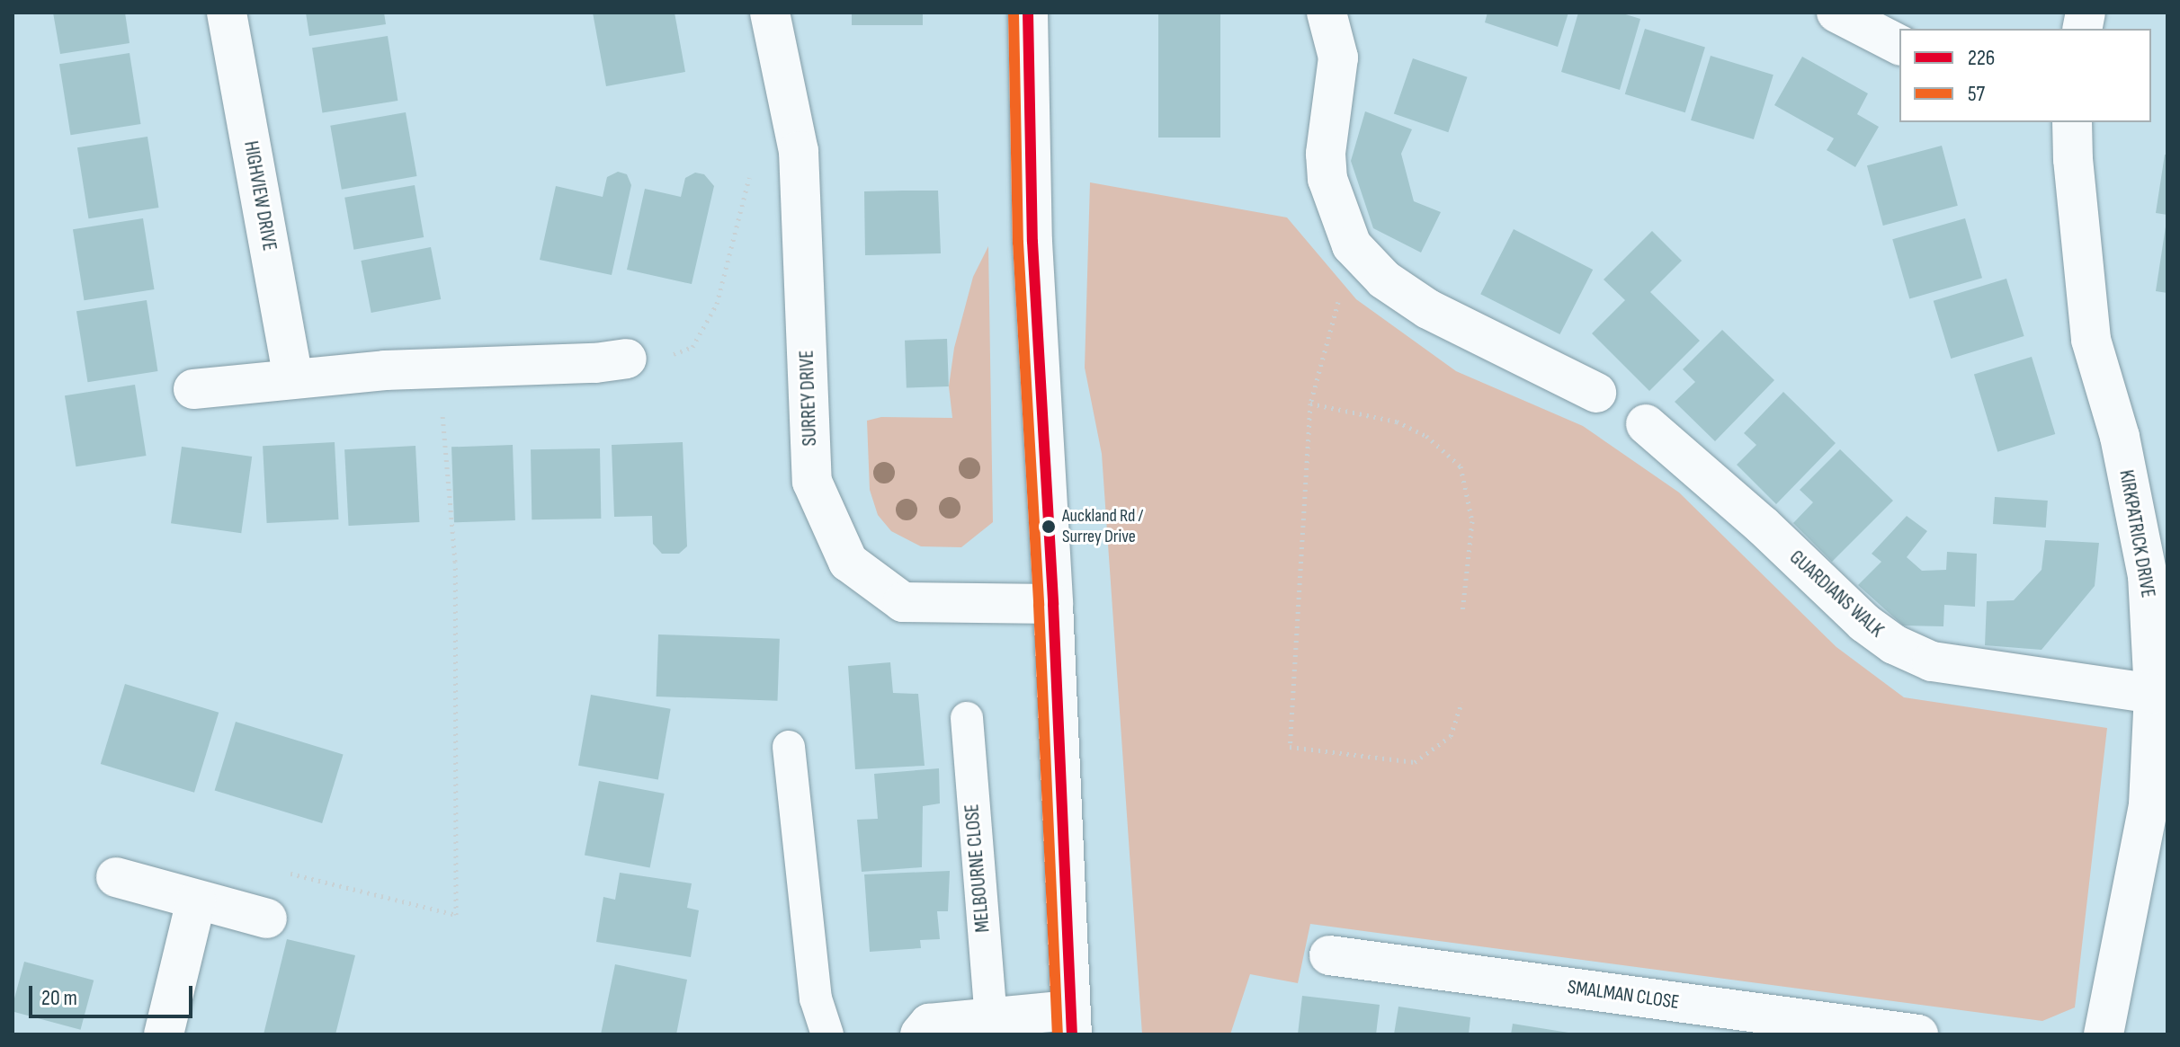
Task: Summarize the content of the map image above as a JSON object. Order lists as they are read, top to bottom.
{
  "streets": {
    "street": [
      "HIGHVIEW DRIVE",
      "SURREY DRIVE",
      "KIRKPATRICK DRIVE",
      "GUARDIANS WALK",
      "SMALMAN CLOSE"
    ],
    "lane": ["MELBOURNE CLOSE"]
  },
  "crossings": [
    ["KIRKPATRICK DRIVE", "GUARDIANS WALK"]
  ],
  "places": ["Auckland Rd / Surrey Drive"],
  "lines": ["transit line 226", "transit line 57"],
  "legend": ["226", "57"],
  "scale_bar": "20 m"
}
